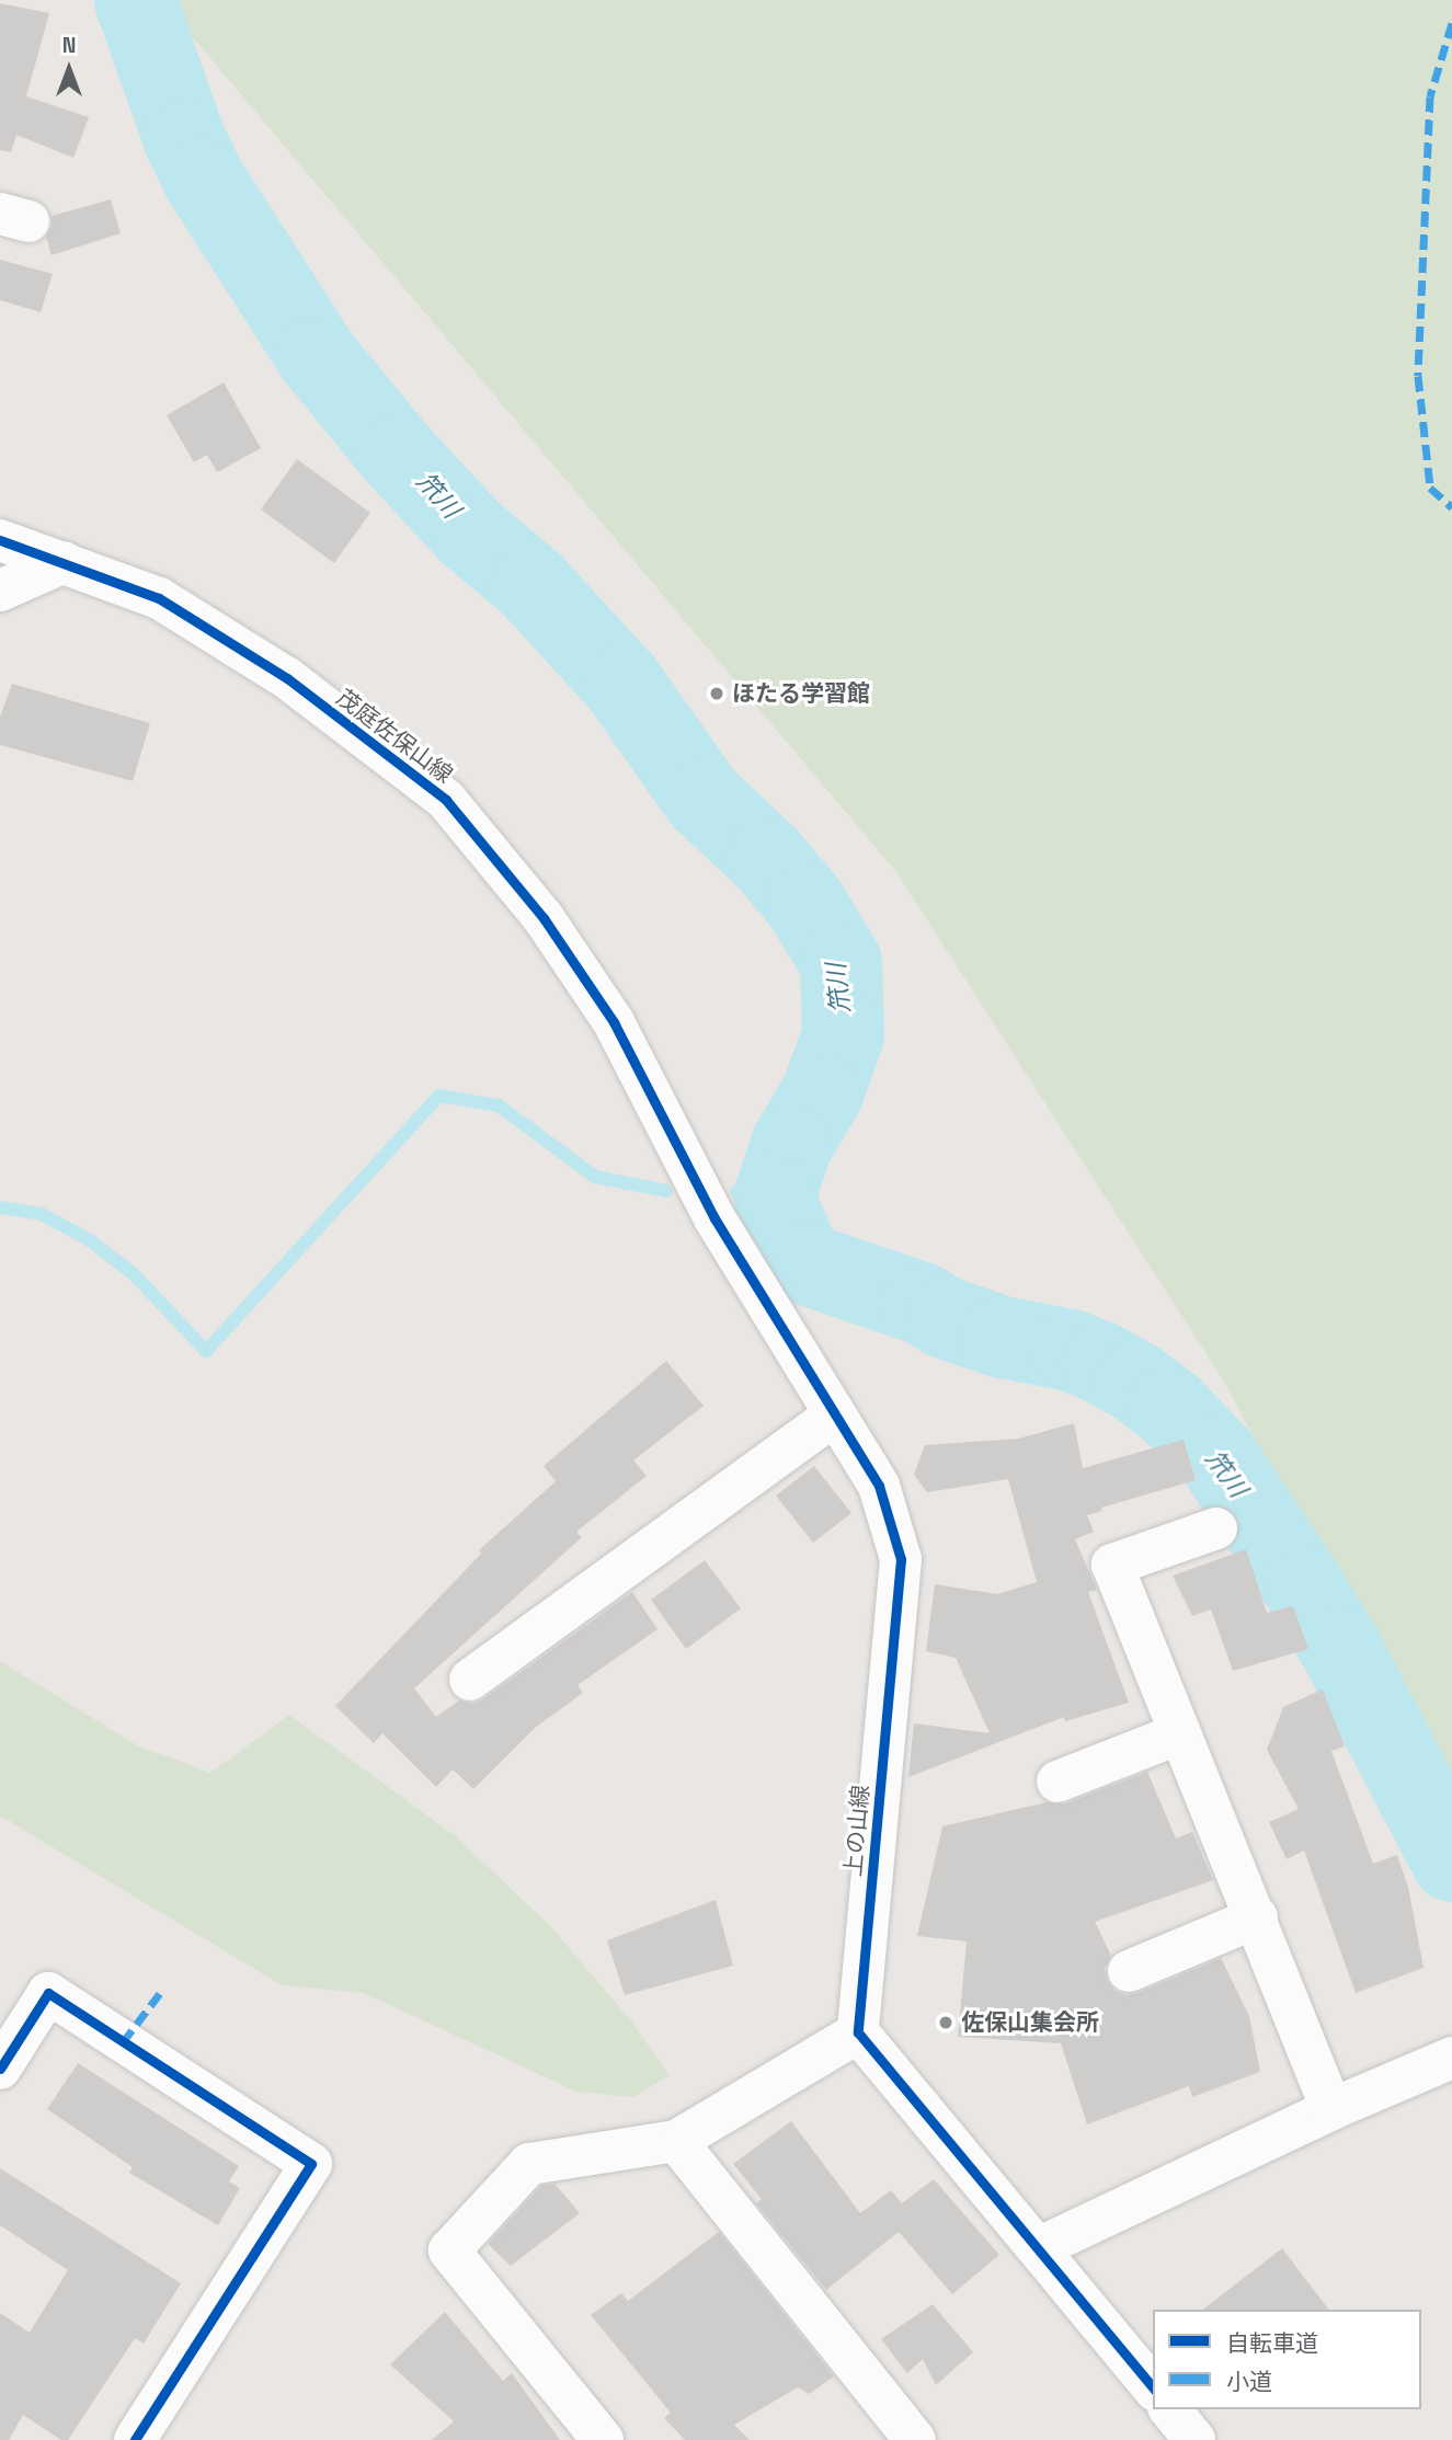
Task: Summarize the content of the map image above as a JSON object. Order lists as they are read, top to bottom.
{
  "streets": {
    "street": ["茂庭佐保山線", "上の山線"]
  },
  "crossings": [
    ["茂庭佐保山線", "上の山線"]
  ],
  "water": ["笊川"],
  "places": ["ほたる学習館", "佐保山集会所"],
  "legend": ["自転車道", "小道"],
  "north": "top"
}
